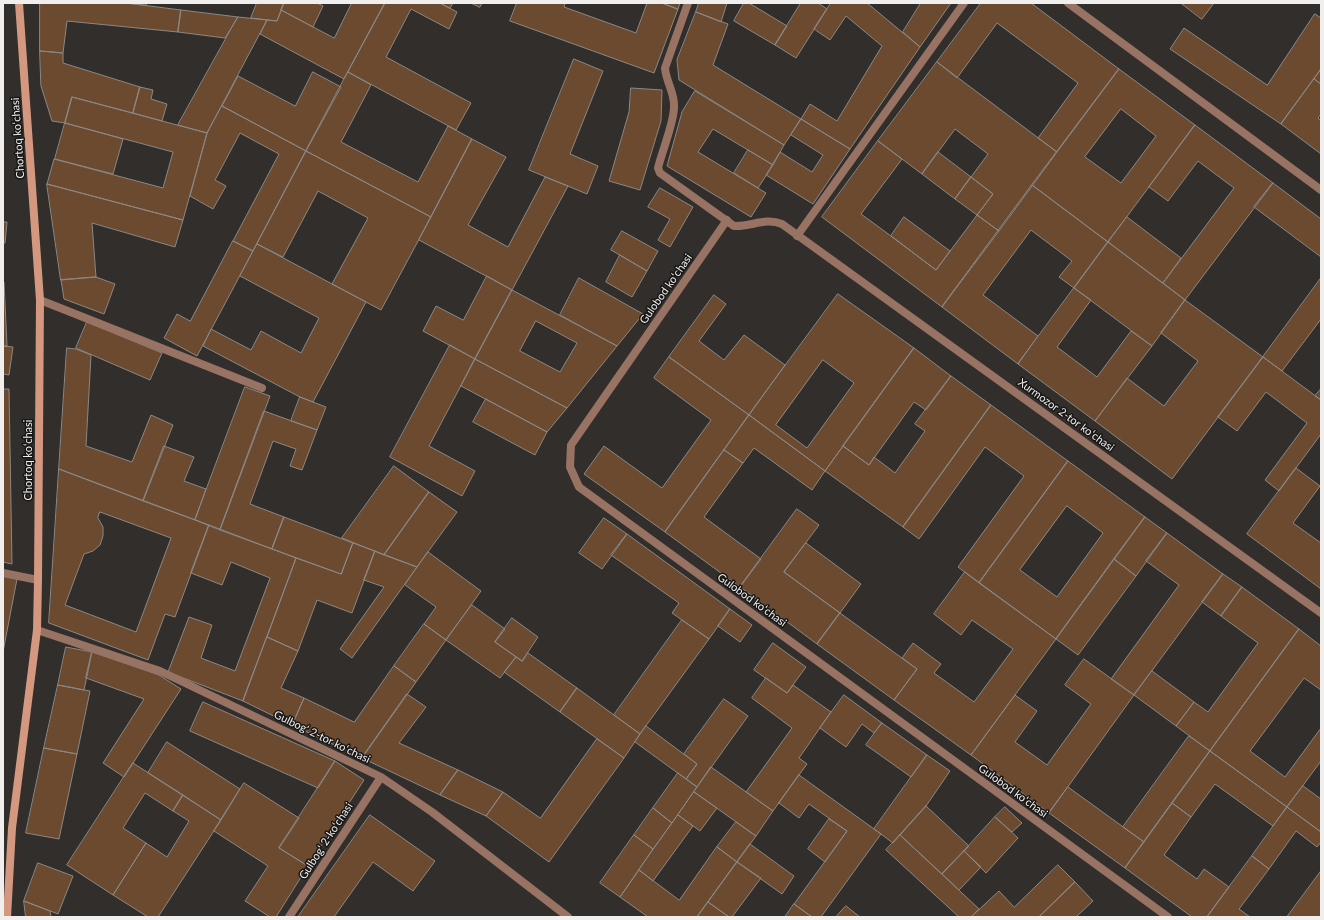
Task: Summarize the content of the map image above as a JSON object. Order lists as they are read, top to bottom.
{
  "streets": {
    "main road": ["Chortoq koʻchasi"],
    "street": [
      "Gulobod koʻchasi",
      "Xurmozor 2-tor koʻchasi",
      "Gulbogʻ 2-tor koʻchasi",
      "Gulbogʻ 2-koʻchasi"
    ]
  },
  "crossings": [
    ["Chortoq koʻchasi", "Gulbogʻ 2-tor koʻchasi"],
    ["Gulobod koʻchasi", "Xurmozor 2-tor koʻchasi"],
    ["Gulbogʻ 2-tor koʻchasi", "Gulbogʻ 2-koʻchasi"]
  ]
}
